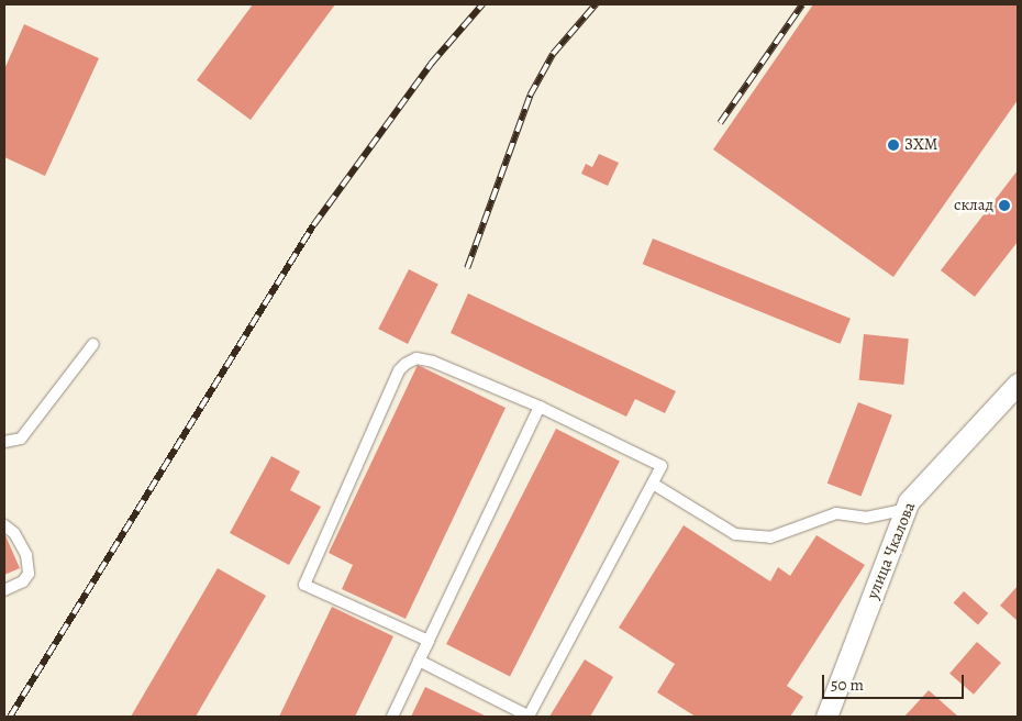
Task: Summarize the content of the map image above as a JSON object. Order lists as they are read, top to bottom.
{
  "streets": {
    "street": ["улица Чкалова"]
  },
  "places": ["ЗХМ", "склад"],
  "scale_bar": "50 m"
}
